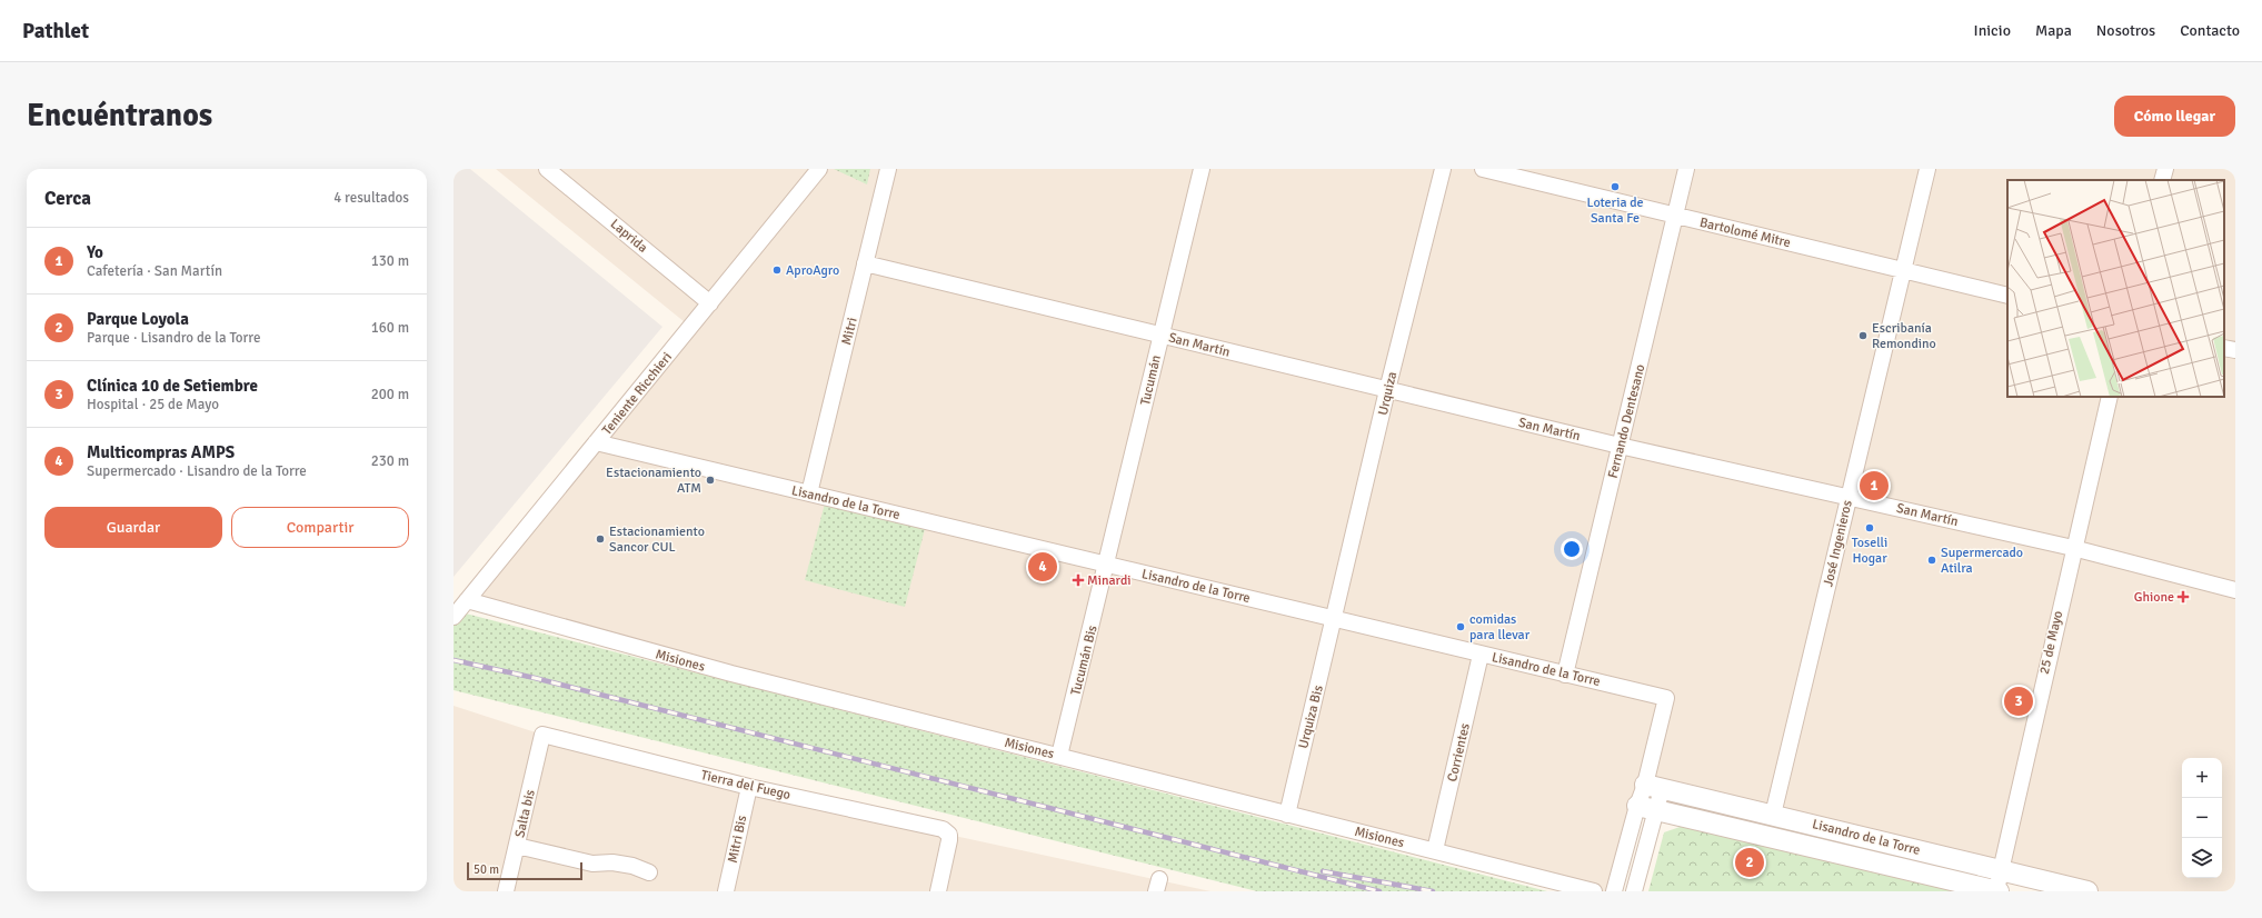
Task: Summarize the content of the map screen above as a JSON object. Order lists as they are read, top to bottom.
{
  "streets": {
    "street": [
      "Bartolomé Mitre",
      "Laprida",
      "Mitri",
      "San Martín",
      "Tucumán",
      "Teniente Ricchieri",
      "Urquiza",
      "Fernando Dentesano",
      "Lisandro de la Torre",
      "José Ingenieros",
      "25 de Mayo",
      "Misiones",
      "Tucumán Bis",
      "Urquiza Bis",
      "Corrientes",
      "Tierra del Fuego",
      "Salta bis",
      "Mitri Bis"
    ]
  },
  "crossings": [
    ["Bartolomé Mitre", "Fernando Dentesano"],
    ["Bartolomé Mitre", "José Ingenieros"],
    ["Laprida", "Teniente Ricchieri"],
    ["Mitri", "San Martín"],
    ["Mitri", "Lisandro de la Torre"],
    ["San Martín", "Tucumán"],
    ["San Martín", "Urquiza"],
    ["San Martín", "Fernando Dentesano"],
    ["San Martín", "José Ingenieros"],
    ["San Martín", "25 de Mayo"],
    ["Tucumán", "Lisandro de la Torre"],
    ["Tucumán", "Tucumán Bis"],
    ["Teniente Ricchieri", "Lisandro de la Torre"],
    ["Teniente Ricchieri", "Misiones"],
    ["Urquiza", "Lisandro de la Torre"],
    ["Urquiza", "Urquiza Bis"],
    ["Fernando Dentesano", "Lisandro de la Torre"],
    ["Lisandro de la Torre", "José Ingenieros"],
    ["Lisandro de la Torre", "25 de Mayo"],
    ["Lisandro de la Torre", "Tucumán Bis"],
    ["Lisandro de la Torre", "Urquiza Bis"],
    ["Lisandro de la Torre", "Corrientes"],
    ["Misiones", "Tucumán Bis"],
    ["Misiones", "Urquiza Bis"],
    ["Misiones", "Corrientes"],
    ["Tierra del Fuego", "Salta bis"],
    ["Tierra del Fuego", "Mitri Bis"]
  ],
  "places": {
    "other": [
      "Loteria de Santa Fe",
      "AproAgro",
      "Escribanía Remondino",
      "Estacionamiento ATM",
      "Toselli Hogar",
      "Estacionamiento Sancor CUL",
      "Supermercado Atilra",
      "comidas para llevar"
    ],
    "health": ["Minardi", "Ghione"]
  },
  "scale_bar": "50 m",
  "page": {
    "header": "Pathlet",
    "nav": [
      "Inicio",
      "Mapa",
      "Nosotros",
      "Contacto"
    ],
    "buttons": [
      "Cómo llegar",
      ["Guardar", "Compartir"]
    ],
    "title": "Encuéntranos",
    "heading": ["Cerca", "4 resultados"],
    "list": [
      {
        "mark": "1",
        "name": "Yo",
        "note": "Cafetería · San Martín",
        "value": "130 m"
      },
      {
        "mark": "2",
        "name": "Parque Loyola",
        "note": "Parque · Lisandro de la Torre",
        "value": "160 m"
      },
      {
        "mark": "3",
        "name": "Clínica 10 de Setiembre",
        "note": "Hospital · 25 de Mayo",
        "value": "200 m"
      },
      {
        "mark": "4",
        "name": "Multicompras AMPS",
        "note": "Supermercado · Lisandro de la Torre",
        "value": "230 m"
      }
    ],
    "pins": [
      "1",
      "4",
      "3",
      "2"
    ],
    "map_buttons": ["+", "−"],
    "scale": "50 m"
  }
}
